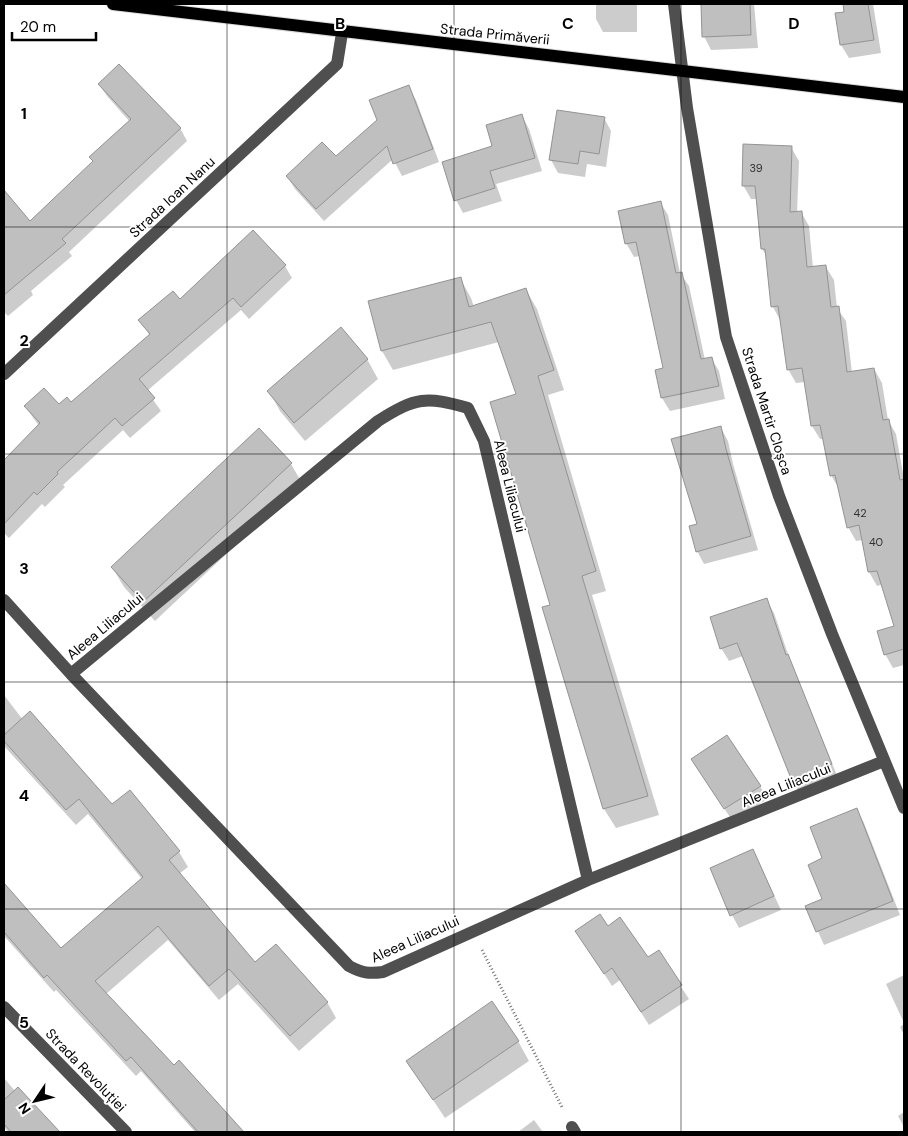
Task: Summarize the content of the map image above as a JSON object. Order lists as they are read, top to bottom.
{
  "streets": {
    "main road": ["Strada Primăverii"],
    "street": [
      "Strada Ioan Nanu",
      "Strada Martir Cloșca",
      "Aleea Liliacului",
      "Strada Revoluției"
    ]
  },
  "crossings": [
    ["Strada Primăverii", "Strada Ioan Nanu"],
    ["Strada Primăverii", "Strada Martir Cloșca"],
    ["Strada Martir Cloșca", "Aleea Liliacului"]
  ],
  "house_numbers": ["39", "42", "40"],
  "scale_bar": "20 m",
  "north": "bottom left",
  "grid": {
    "columns": ["B", "C", "D"],
    "rows": [
      "1",
      "2",
      "3",
      "4",
      "5"
    ]
  }
}
